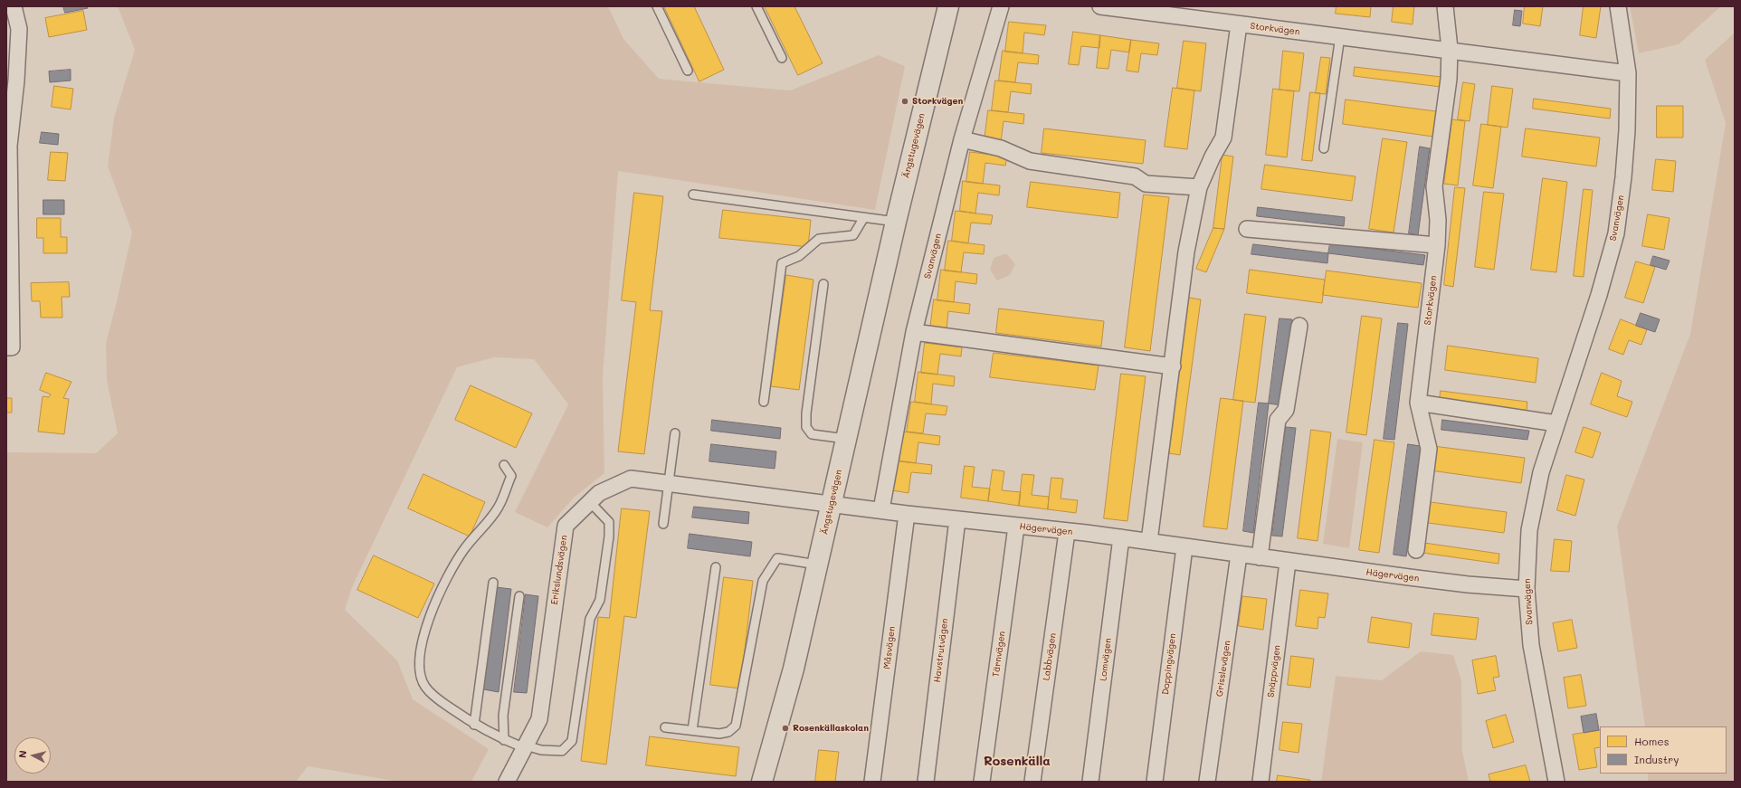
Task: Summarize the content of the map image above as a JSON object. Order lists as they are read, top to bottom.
{
  "streets": {
    "street": [
      "Storkvägen",
      "Ängstugevägen",
      "Svanvägen",
      "Hägervägen",
      "Erikslundsvägen",
      "Måsvägen",
      "Havstrutvägen",
      "Tärnvägen",
      "Labbvägen",
      "Lomvägen",
      "Doppingvägen",
      "Grisslevägen",
      "Snäppvägen"
    ]
  },
  "crossings": [
    ["Storkvägen", "Svanvägen"],
    ["Ängstugevägen", "Hägervägen"],
    ["Ängstugevägen", "Erikslundsvägen"],
    ["Svanvägen", "Hägervägen"],
    ["Hägervägen", "Erikslundsvägen"],
    ["Hägervägen", "Måsvägen"],
    ["Hägervägen", "Havstrutvägen"],
    ["Hägervägen", "Tärnvägen"],
    ["Hägervägen", "Labbvägen"],
    ["Hägervägen", "Lomvägen"],
    ["Hägervägen", "Doppingvägen"],
    ["Hägervägen", "Grisslevägen"],
    ["Hägervägen", "Snäppvägen"]
  ],
  "districts": ["Rosenkälla"],
  "places": ["Storkvägen", "Rosenkällaskolan"],
  "legend": ["Homes", "Industry"],
  "north": "left"
}
